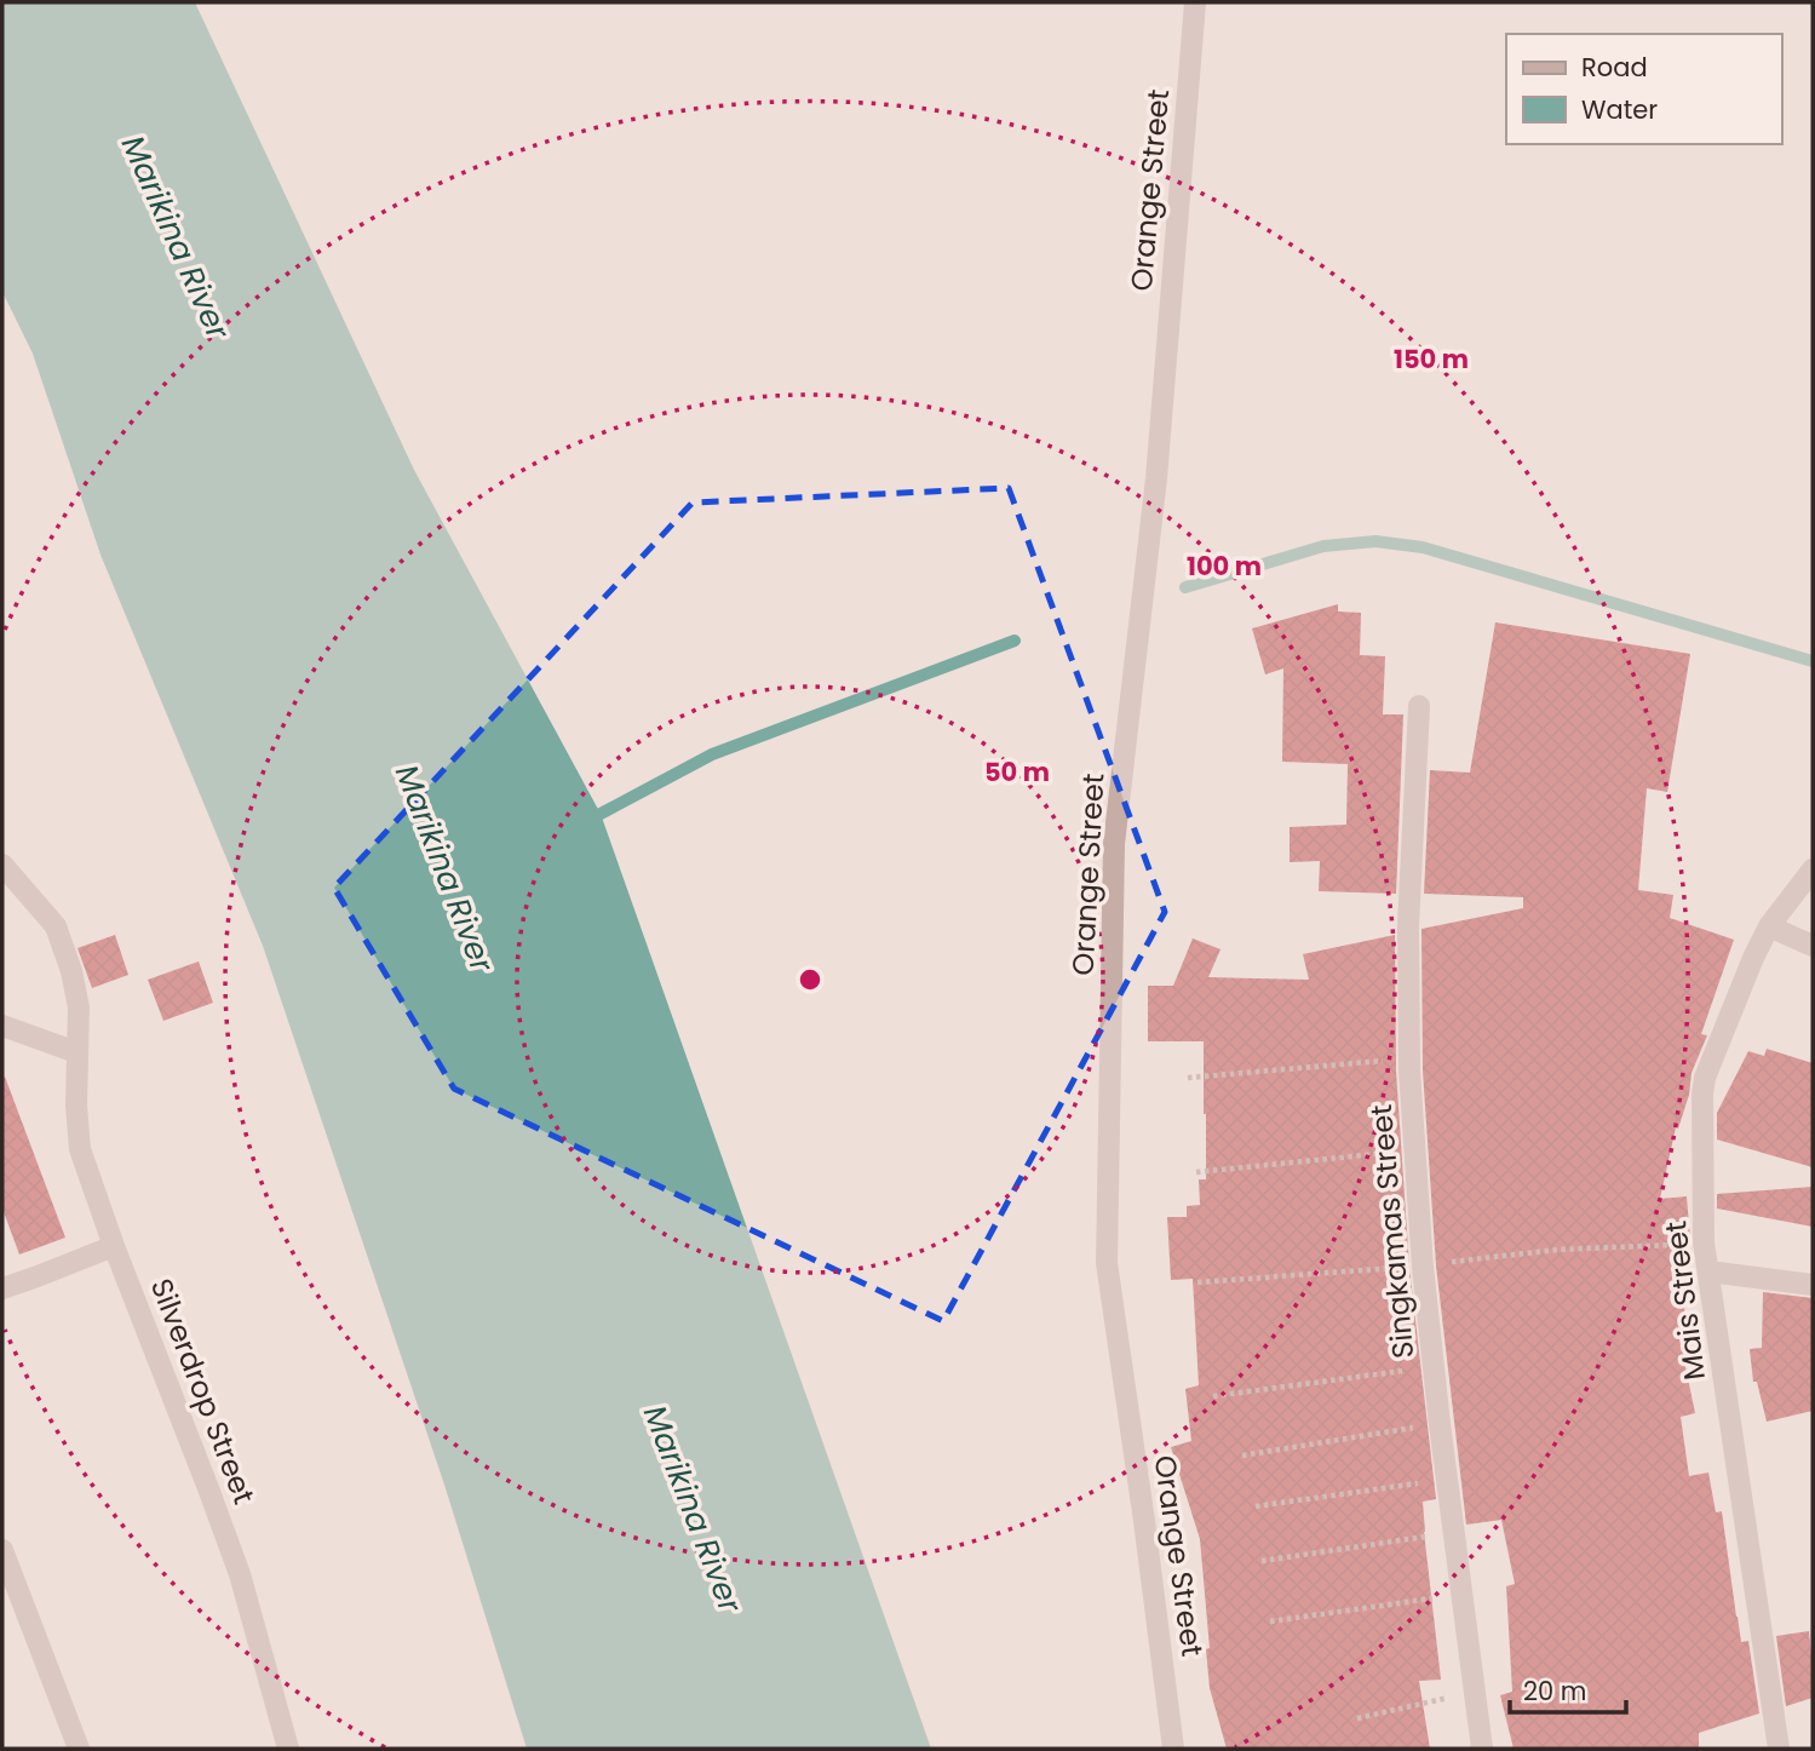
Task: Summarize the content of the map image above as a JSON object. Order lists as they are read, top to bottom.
{
  "streets": {
    "street": [
      "Orange Street",
      "Singkamas Street",
      "Mais Street",
      "Silverdrop Street"
    ]
  },
  "water": ["Marikina River"],
  "legend": ["Road", "Water"],
  "scale_bar": "20 m",
  "rings": ["150 m", "100 m", "50 m"]
}
